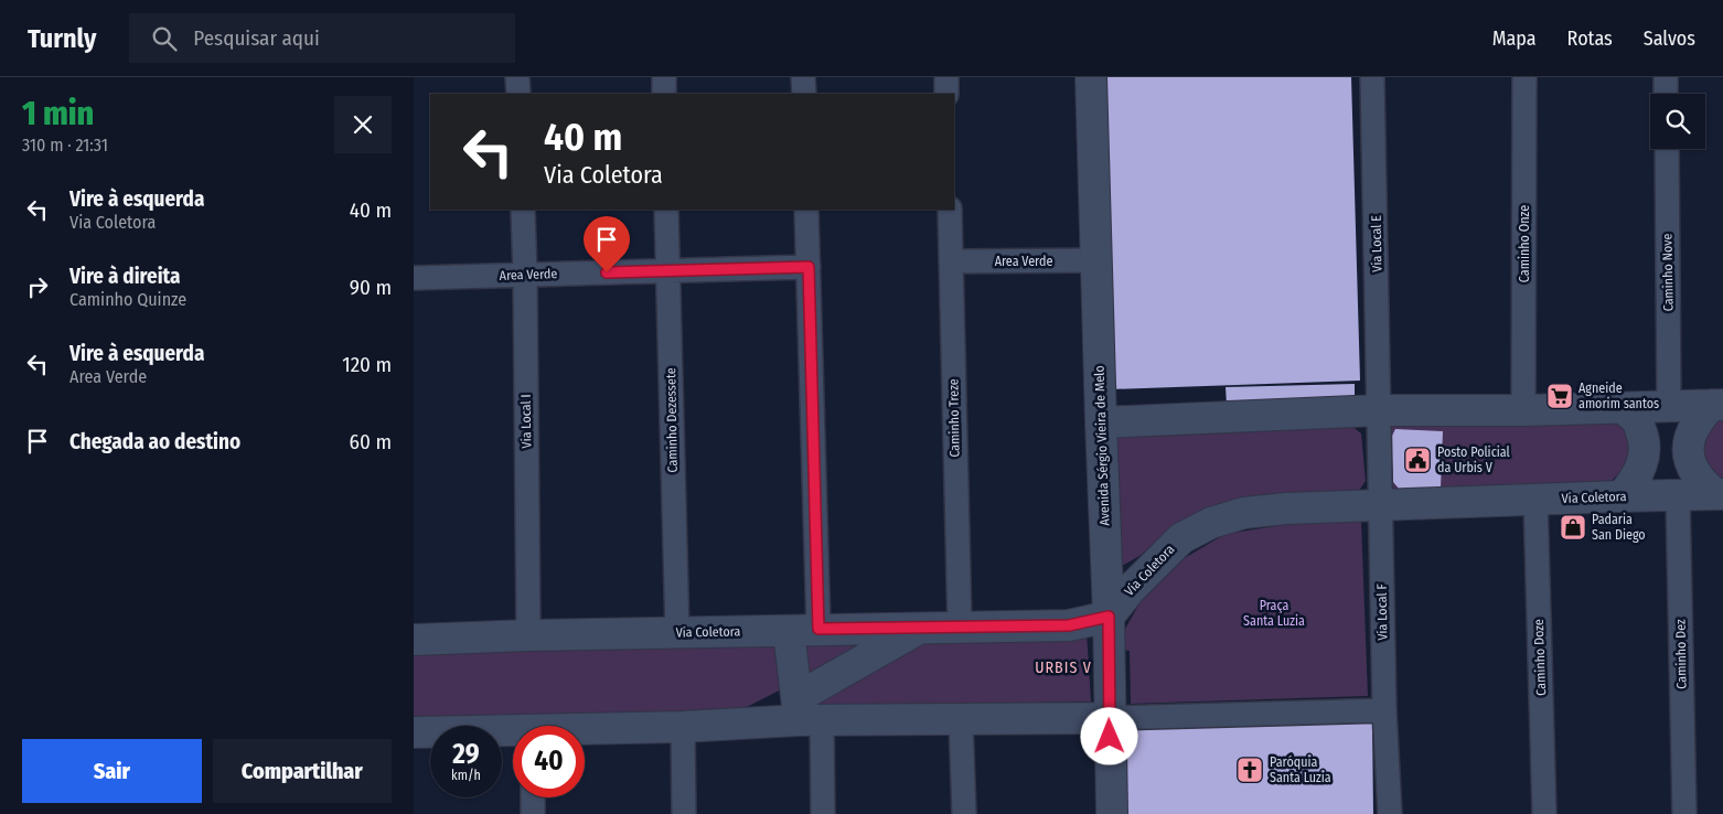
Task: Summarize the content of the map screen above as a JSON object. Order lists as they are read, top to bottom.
{
  "streets": {
    "street": [
      "Via Local E",
      "Caminho Onze",
      "Area Verde",
      "Caminho Nove",
      "Caminho Treze",
      "Caminho Dezessete",
      "Via Local I",
      "Avenida Sérgio Vieira de Melo",
      "Via Coletora",
      "Via Local F",
      "Caminho Dez",
      "Caminho Doze"
    ]
  },
  "crossings": [
    ["Via Local E", "Via Local F"],
    ["Area Verde", "Caminho Treze"],
    ["Area Verde", "Caminho Dezessete"],
    ["Area Verde", "Via Local I"],
    ["Area Verde", "Avenida Sérgio Vieira de Melo"],
    ["Caminho Treze", "Via Coletora"],
    ["Caminho Dezessete", "Via Coletora"],
    ["Via Local I", "Via Coletora"],
    ["Avenida Sérgio Vieira de Melo", "Via Coletora"],
    ["Via Coletora", "Via Local F"],
    ["Via Coletora", "Caminho Dez"],
    ["Via Coletora", "Caminho Doze"]
  ],
  "districts": ["URBIS V"],
  "parks": ["Praça Santa Luzia"],
  "places": {
    "supermarket": ["Agneide amorim santos"],
    "public building": ["Posto Policial da Urbis V"],
    "shop": ["Padaria San Diego"],
    "church": ["Paróquia Santa Luzia"]
  },
  "page": {
    "header": "Turnly",
    "search": "Pesquisar aqui",
    "nav": ["Mapa", "Rotas", "Salvos"],
    "heading": ["1 min", "310 m · 21:31"],
    "turn": ["40 m", "Via Coletora"],
    "list": [
      {
        "name": "Vire à esquerda",
        "note": "Via Coletora",
        "value": "40 m"
      },
      {
        "name": "Vire à direita",
        "note": "Caminho Quinze",
        "value": "90 m"
      },
      {
        "name": "Vire à esquerda",
        "note": "Area Verde",
        "value": "120 m"
      },
      {
        "name": "Chegada ao destino",
        "value": "60 m"
      }
    ],
    "speed": "29 km/h",
    "limit": "40",
    "buttons": ["Sair", "Compartilhar"]
  }
}
